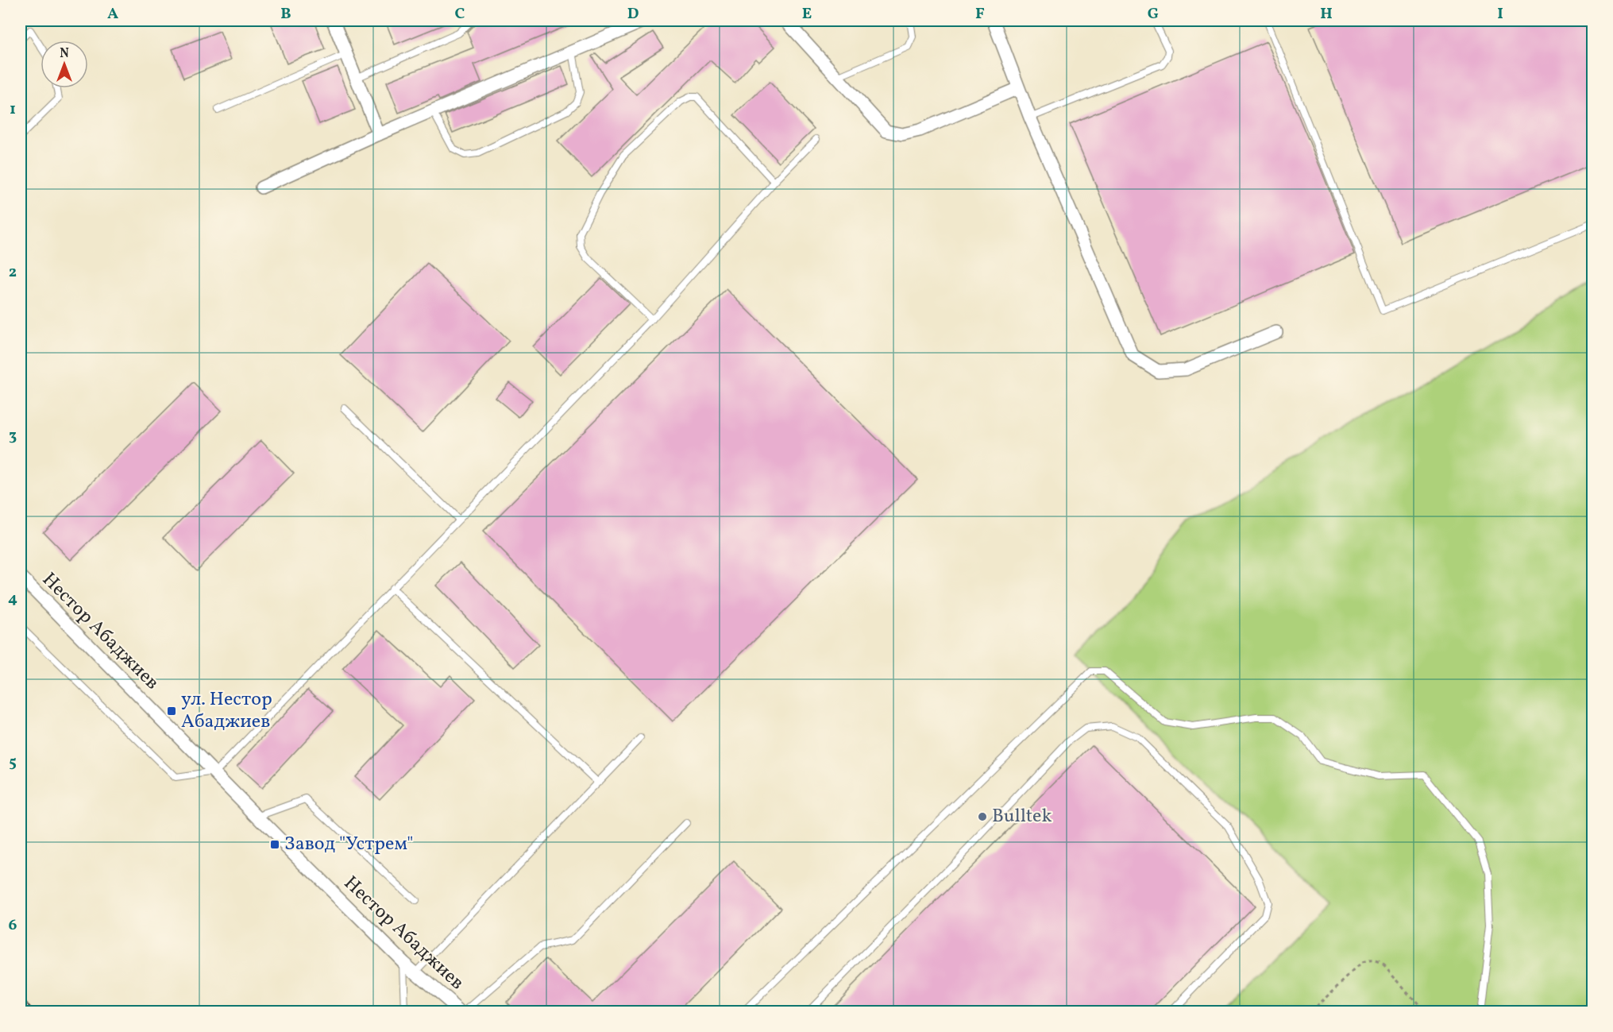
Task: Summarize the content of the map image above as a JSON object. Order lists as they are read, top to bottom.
{
  "streets": {
    "street": ["Нестор Абаджиев"]
  },
  "places": {
    "transit": ["ул. Нестор Абаджиев", "Завод \"Устрем\""],
    "other": ["Bulltek"]
  },
  "north": "top",
  "grid": {
    "columns": [
      "A",
      "B",
      "C",
      "D",
      "E",
      "F",
      "G",
      "H",
      "I"
    ],
    "rows": [
      "1",
      "2",
      "3",
      "4",
      "5",
      "6"
    ]
  }
}
